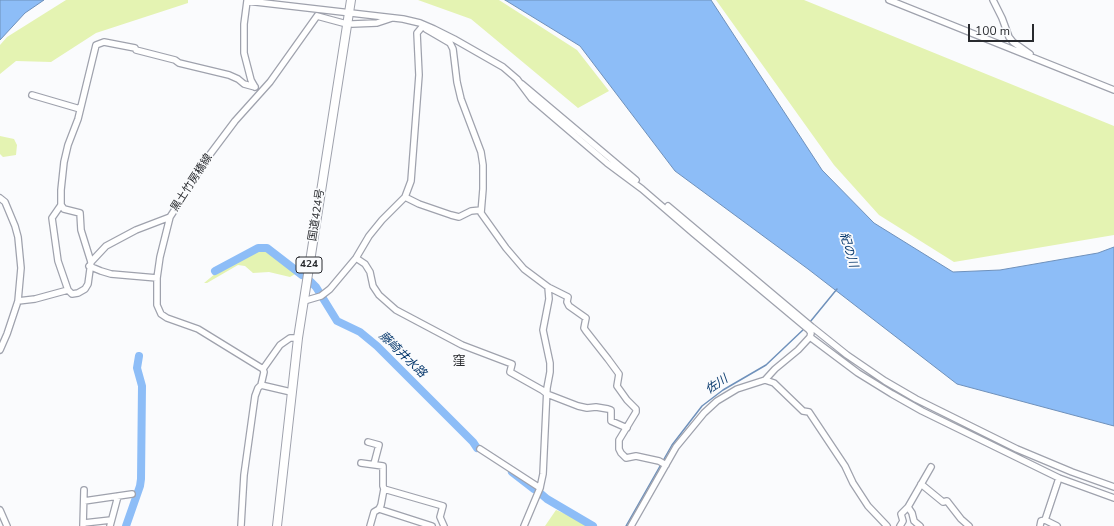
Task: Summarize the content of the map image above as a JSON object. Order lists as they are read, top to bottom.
{
  "streets": {
    "highway": ["国道424号", "424"],
    "street": ["黒土竹房橋線"]
  },
  "districts": ["窪"],
  "water": ["紀の川", "藤崎井水路", "佐川"],
  "scale_bar": "100 m"
}
